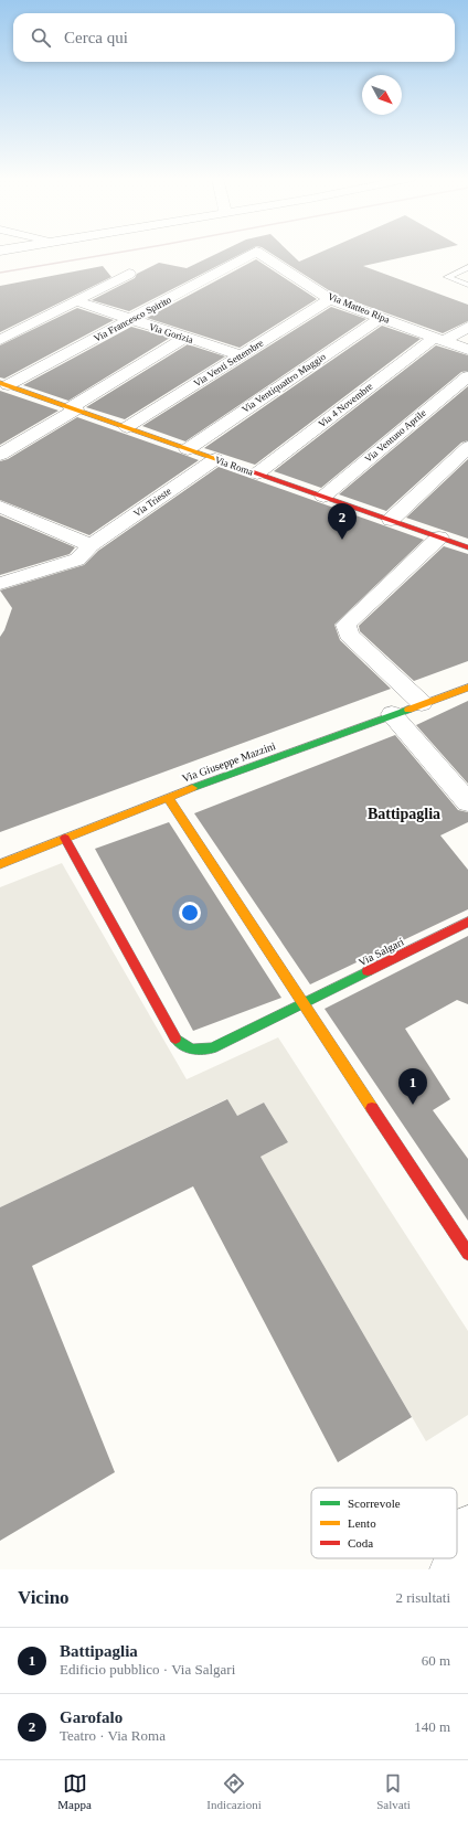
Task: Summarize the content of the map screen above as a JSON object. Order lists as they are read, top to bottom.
{
  "streets": {
    "main road": ["Via Roma", "Via Giuseppe Mazzini", "Via Salgari"],
    "street": [
      "Via Matteo Ripa",
      "Via Francesco Spirito",
      "Via Gorizia",
      "Via Venti Settembre",
      "Via Ventiquattro Maggio",
      "Via 4 Novembre",
      "Via Ventuno Aprile",
      "Via Trieste"
    ]
  },
  "crossings": [
    ["Via Matteo Ripa", "Via Francesco Spirito"],
    ["Via Matteo Ripa", "Via Venti Settembre"],
    ["Via Matteo Ripa", "Via Ventiquattro Maggio"],
    ["Via Matteo Ripa", "Via 4 Novembre"],
    ["Via Francesco Spirito", "Via Gorizia"],
    ["Via Francesco Spirito", "Via Roma"],
    ["Via Gorizia", "Via Venti Settembre"],
    ["Via Venti Settembre", "Via Roma"],
    ["Via Ventiquattro Maggio", "Via Roma"],
    ["Via 4 Novembre", "Via Roma"],
    ["Via Ventuno Aprile", "Via Roma"],
    ["Via Roma", "Via Trieste"],
    ["Via Giuseppe Mazzini", "Via Salgari"]
  ],
  "districts": ["Battipaglia"],
  "legend": ["Scorrevole", "Lento", "Coda"],
  "north": "bottom right",
  "page": {
    "search": "Cerca qui",
    "pins": ["2", "1"],
    "heading": ["Vicino", "2 risultati"],
    "list": [
      {
        "mark": "1",
        "name": "Battipaglia",
        "note": "Edificio pubblico · Via Salgari",
        "value": "60 m"
      },
      {
        "mark": "2",
        "name": "Garofalo",
        "note": "Teatro · Via Roma",
        "value": "140 m"
      }
    ],
    "nav": ["Mappa", "Indicazioni", "Salvati"]
  }
}
